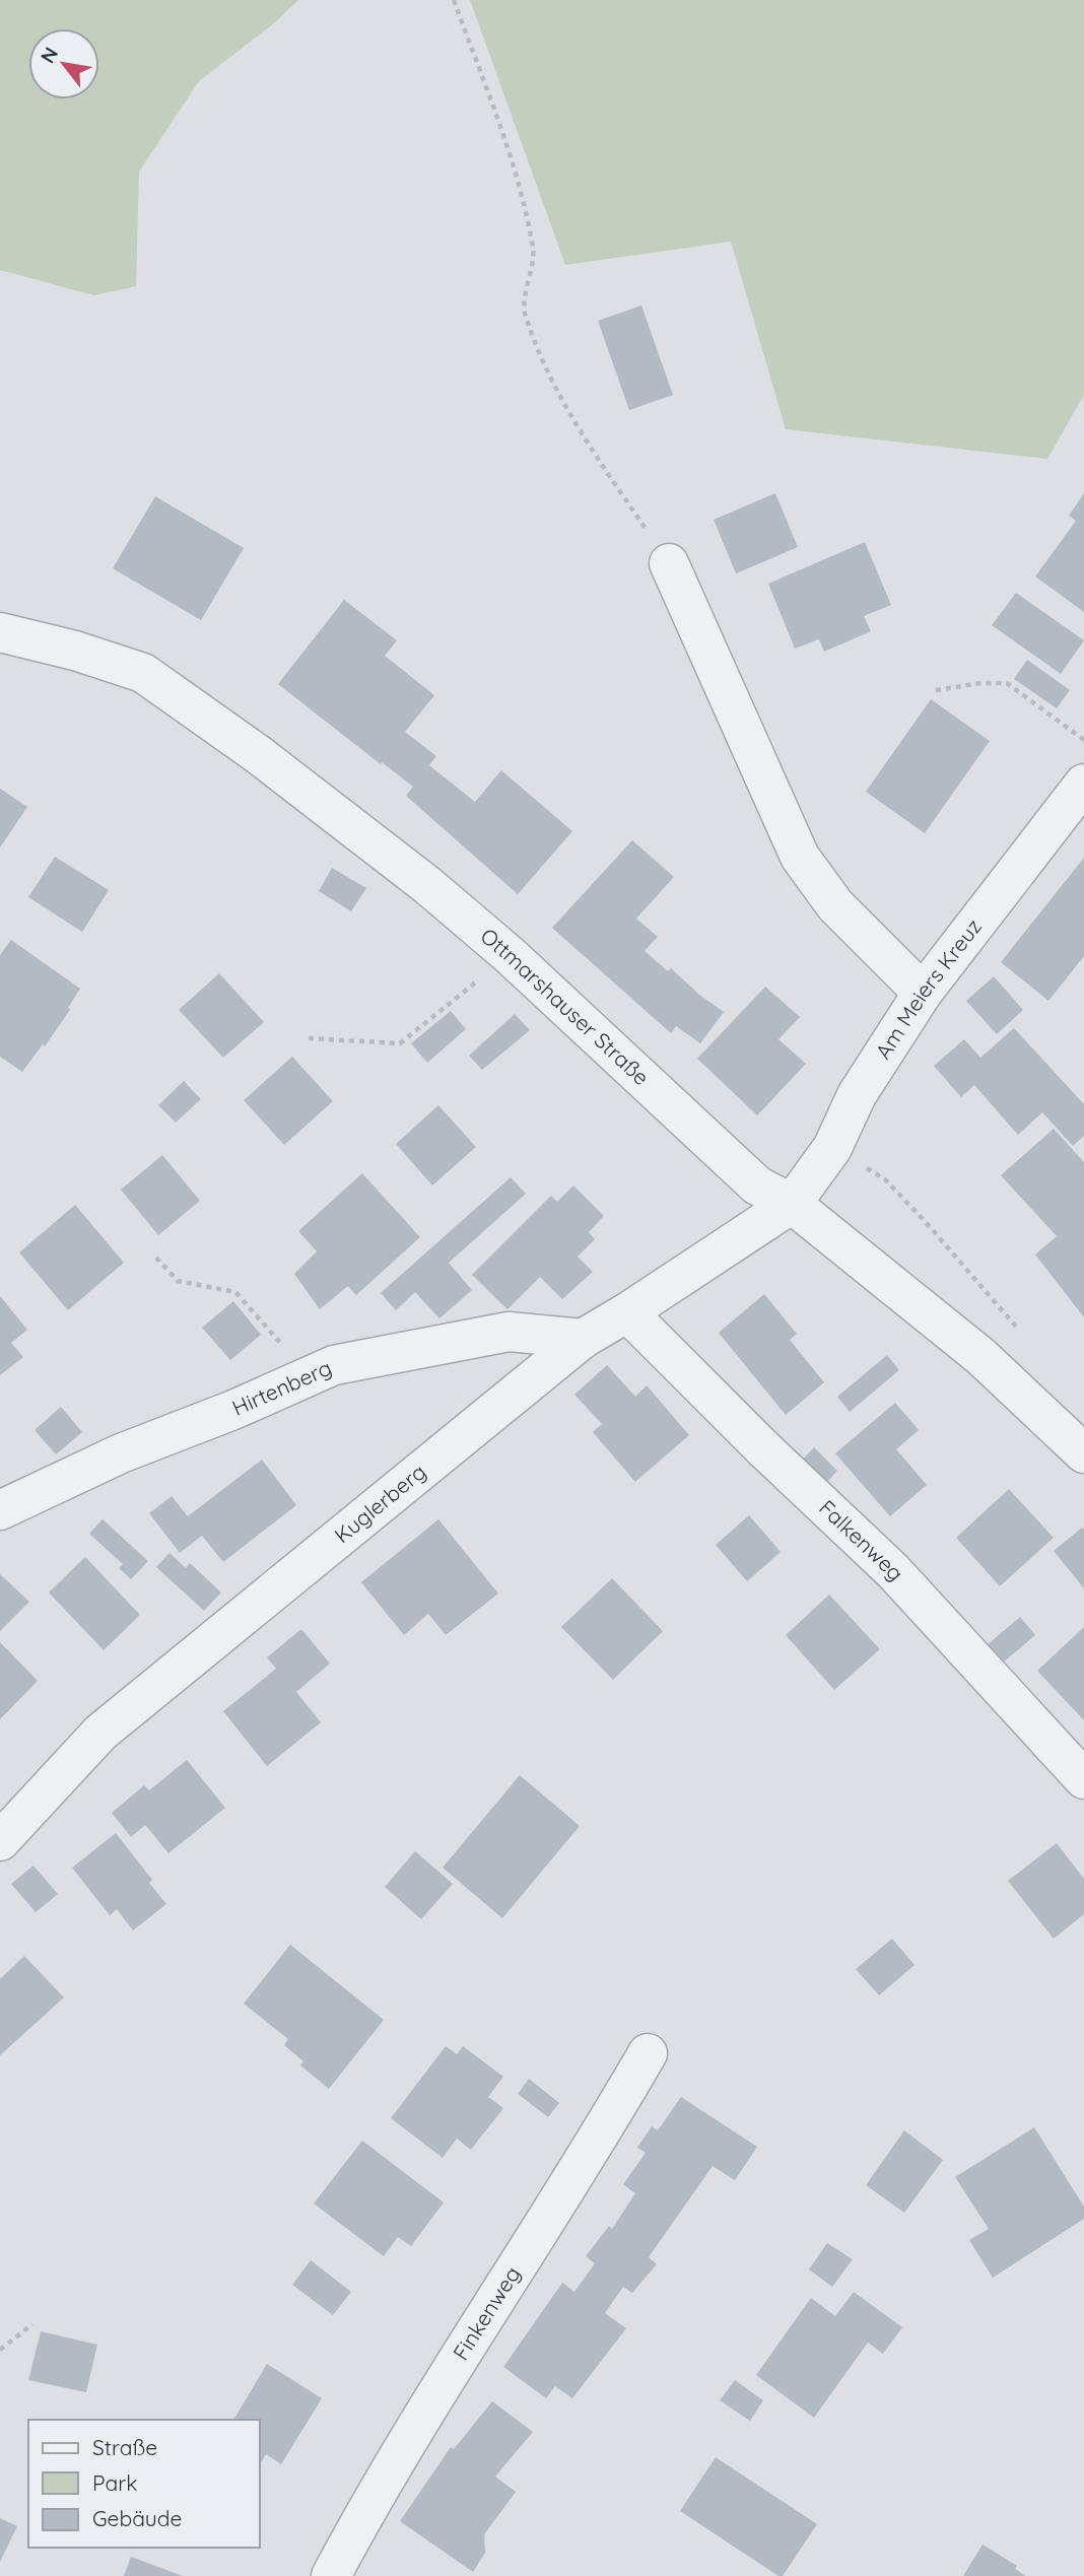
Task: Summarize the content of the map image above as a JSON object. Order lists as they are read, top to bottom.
{
  "streets": {
    "street": [
      "Am Meiers Kreuz",
      "Ottmarshauser Straße",
      "Hirtenberg",
      "Kuglerberg",
      "Falkenweg",
      "Finkenweg"
    ]
  },
  "crossings": [
    ["Am Meiers Kreuz", "Ottmarshauser Straße"],
    ["Am Meiers Kreuz", "Kuglerberg"],
    ["Ottmarshauser Straße", "Kuglerberg"],
    ["Hirtenberg", "Kuglerberg"],
    ["Kuglerberg", "Falkenweg"]
  ],
  "legend": ["Straße", "Park", "Gebäude"],
  "north": "top left"
}
